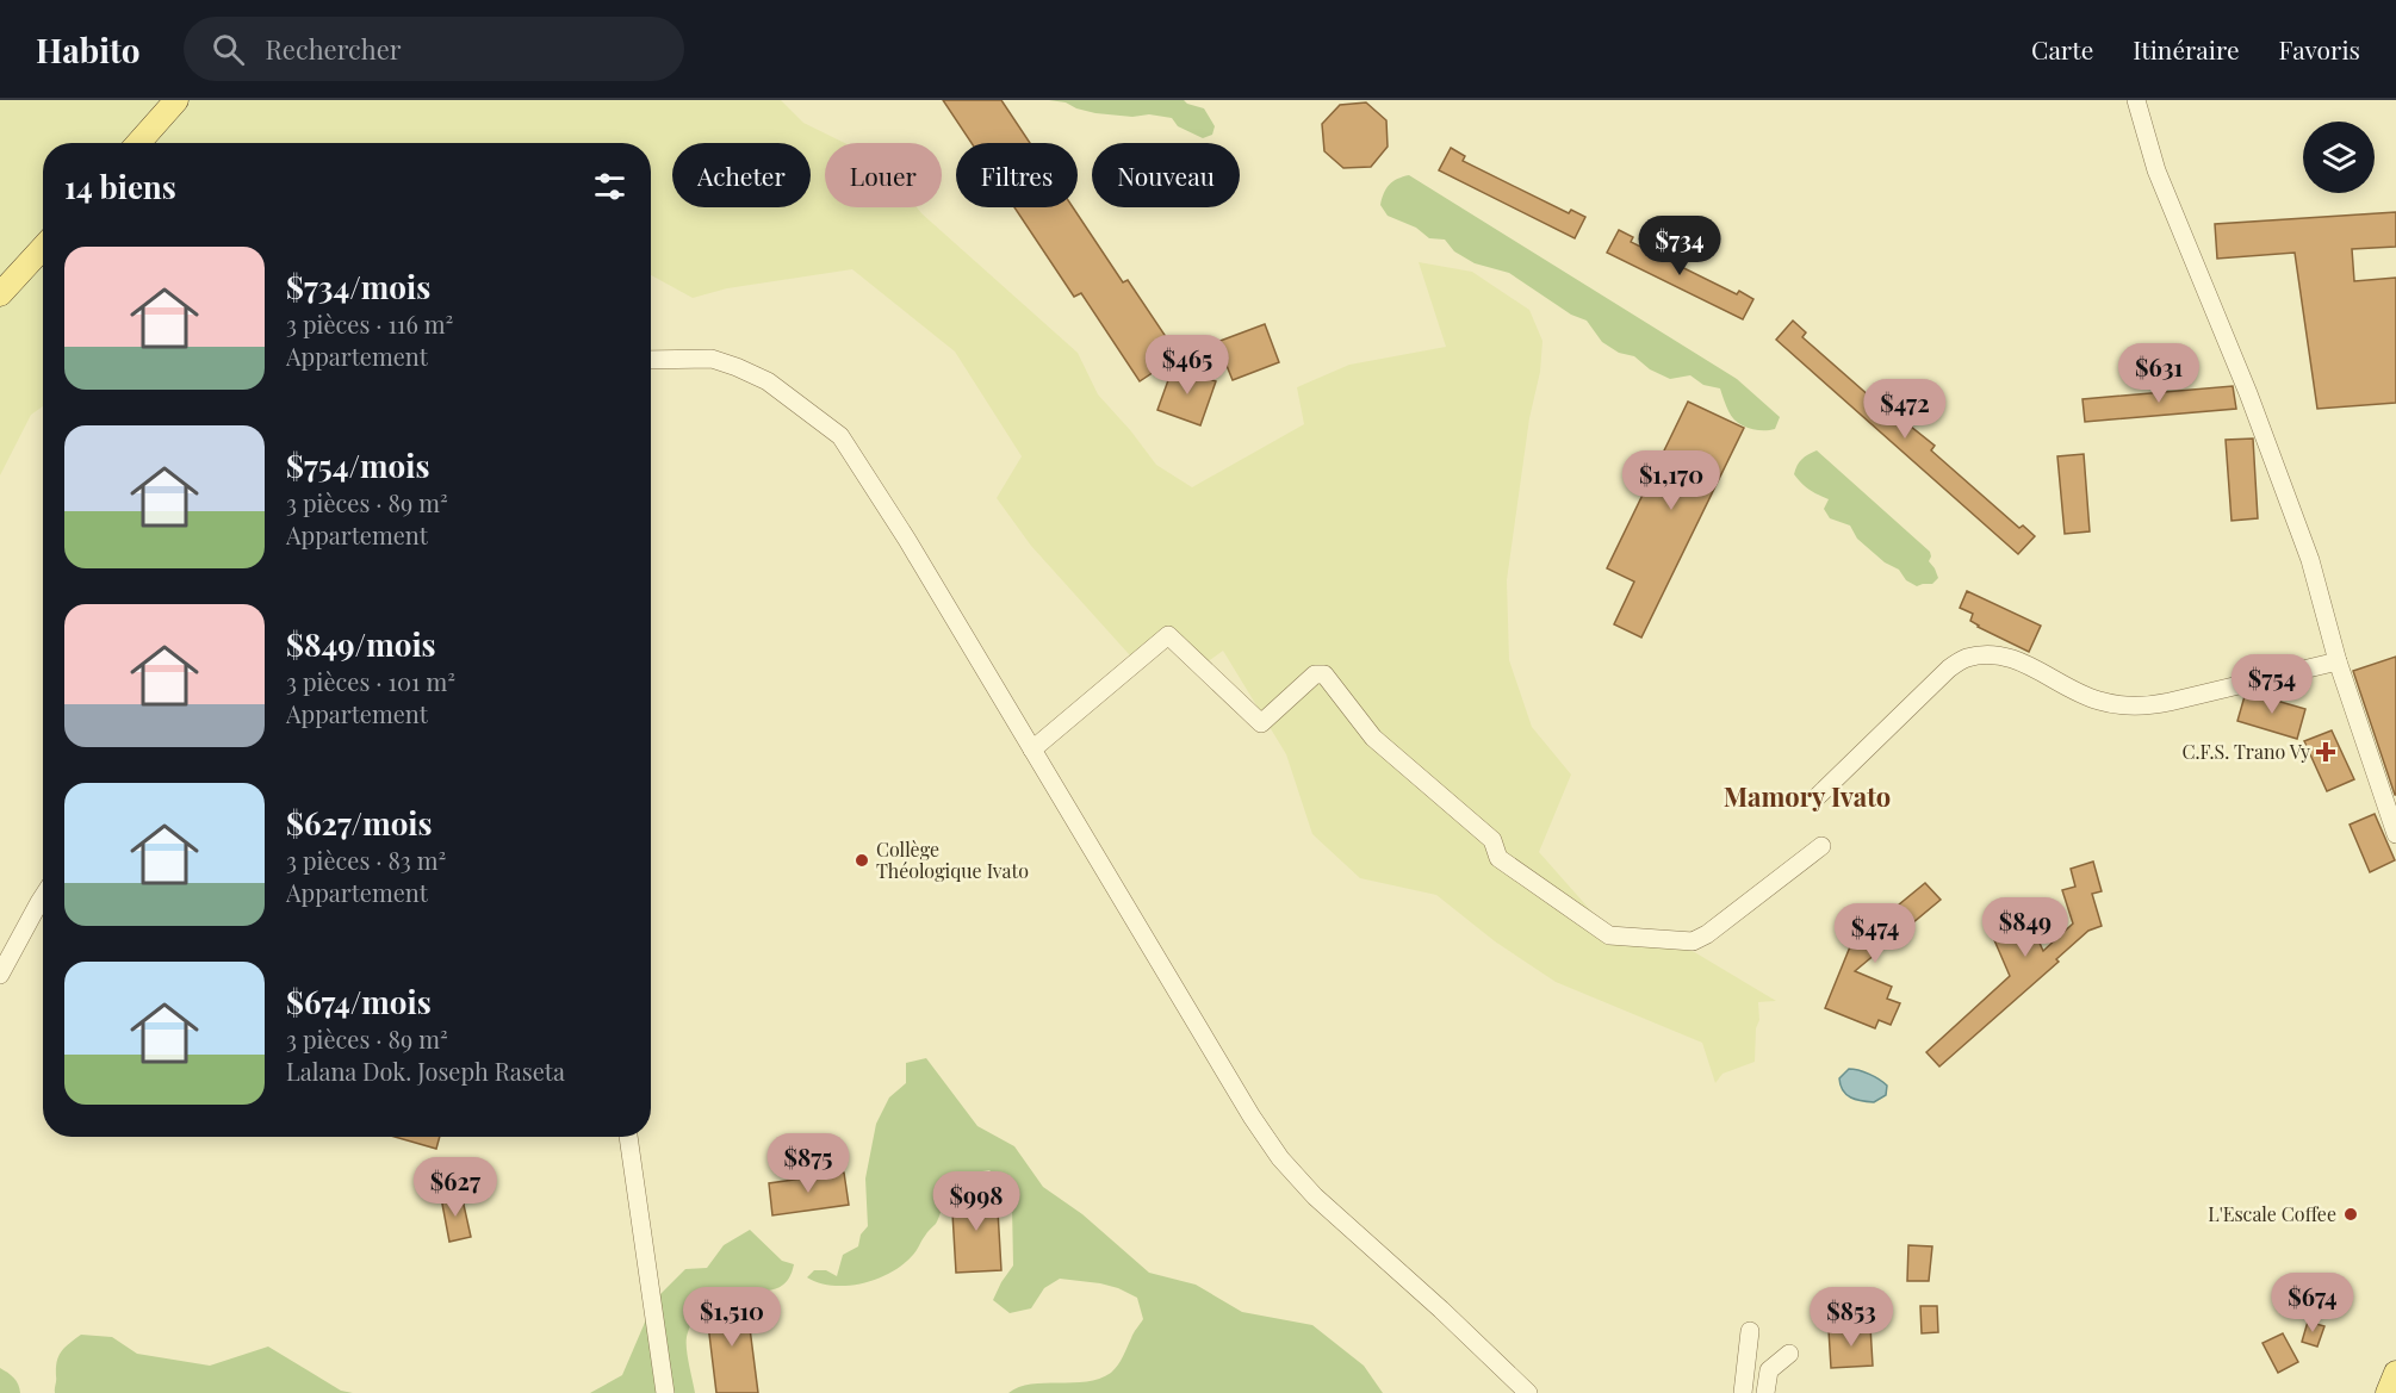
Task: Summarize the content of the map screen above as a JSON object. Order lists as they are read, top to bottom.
{
  "districts": ["Mamory Ivato"],
  "places": {
    "health": ["C.F.S. Trano Vy"],
    "other": ["Collège Théologique Ivato", "L'Escale Coffee"]
  },
  "page": {
    "header": "Habito",
    "search": "Rechercher",
    "nav": ["Carte", "Itinéraire", "Favoris"],
    "chip": [
      "Acheter",
      "Louer",
      "Filtres",
      "Nouveau"
    ],
    "heading": "14 biens",
    "price": [
      "$734",
      "$465",
      "$631",
      "$472",
      "$1,170",
      "$754",
      "$849",
      "$474",
      "$875",
      "$627",
      "$998",
      "$674",
      "$1,510",
      "$853"
    ],
    "list": [
      {
        "name": "$734/mois",
        "note": "3 pièces · 116 m² · Appartement"
      },
      {
        "name": "$754/mois",
        "note": "3 pièces · 89 m² · Appartement"
      },
      {
        "name": "$849/mois",
        "note": "3 pièces · 101 m² · Appartement"
      },
      {
        "name": "$627/mois",
        "note": "3 pièces · 83 m² · Appartement"
      },
      {
        "name": "$674/mois",
        "note": "3 pièces · 89 m² · Lalana Dok. Joseph Raseta"
      }
    ]
  }
}
